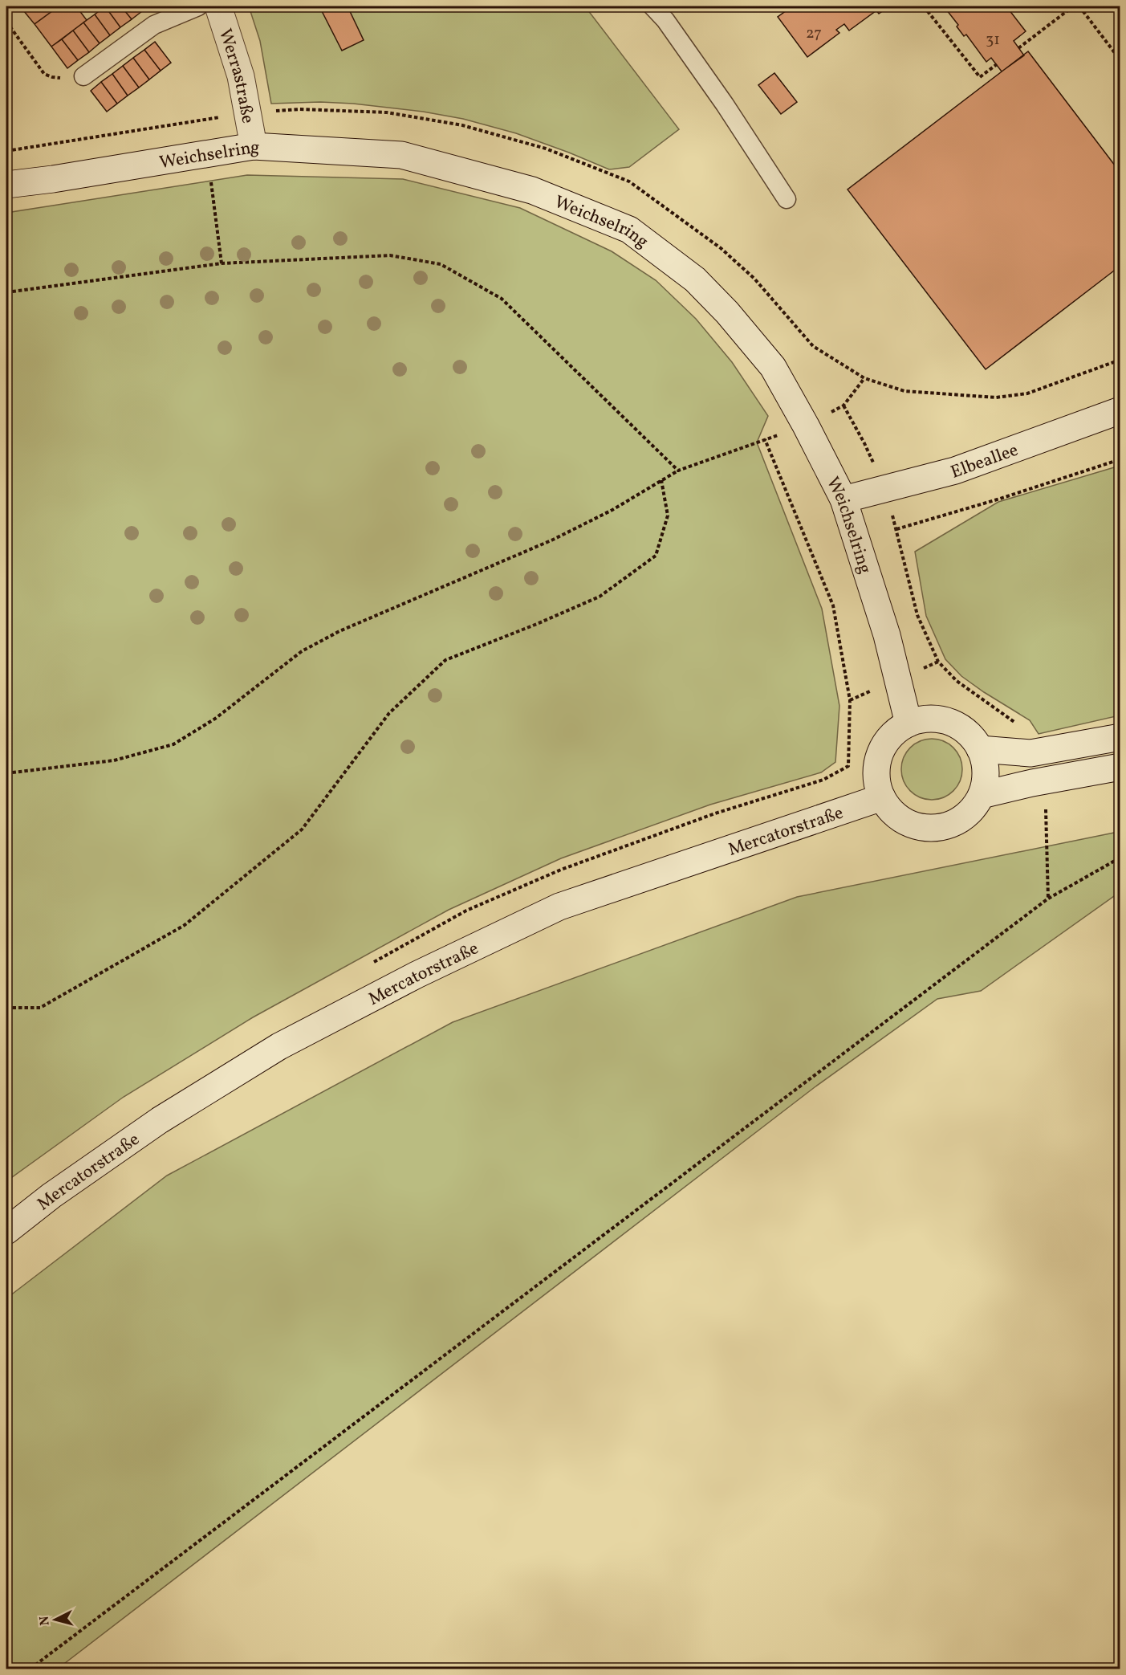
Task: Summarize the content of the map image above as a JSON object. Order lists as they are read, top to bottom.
{
  "streets": {
    "street": [
      "Werrastraße",
      "Weichselring",
      "Elbeallee",
      "Mercatorstraße"
    ]
  },
  "crossings": [
    ["Werrastraße", "Weichselring"],
    ["Weichselring", "Elbeallee"],
    ["Weichselring", "Mercatorstraße"]
  ],
  "house_numbers": ["27", "31"],
  "north": "left"
}
